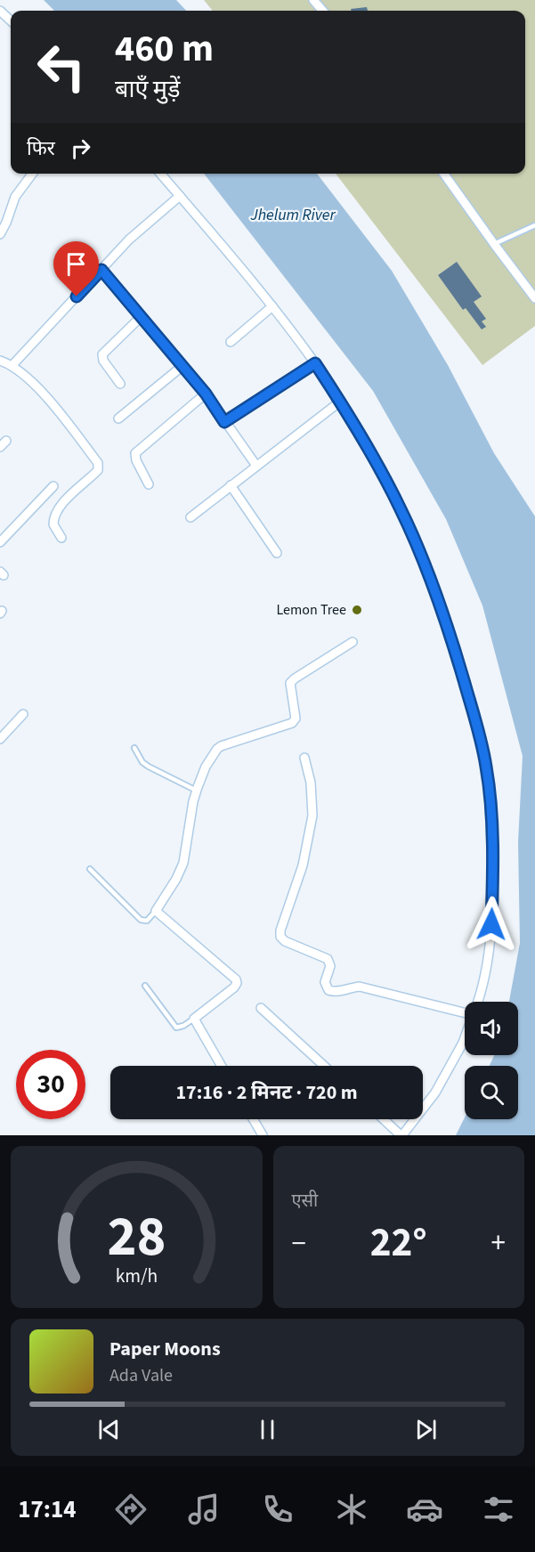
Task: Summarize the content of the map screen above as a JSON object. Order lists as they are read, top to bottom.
{
  "water": ["Jhelum River"],
  "places": ["Lemon Tree"],
  "page": {
    "turn": ["460 m", "बाएँ मुड़ें"],
    "then": "फिर",
    "limit": "30",
    "trip": "17:16 · 2 मिनट · 720 m",
    "tile": "एसी",
    "heat": ["−", "22°", "+"],
    "song": ["Paper Moons", "Ada Vale"],
    "tabs": "17:14",
    "gauge": ["28", "km/h"]
  }
}
